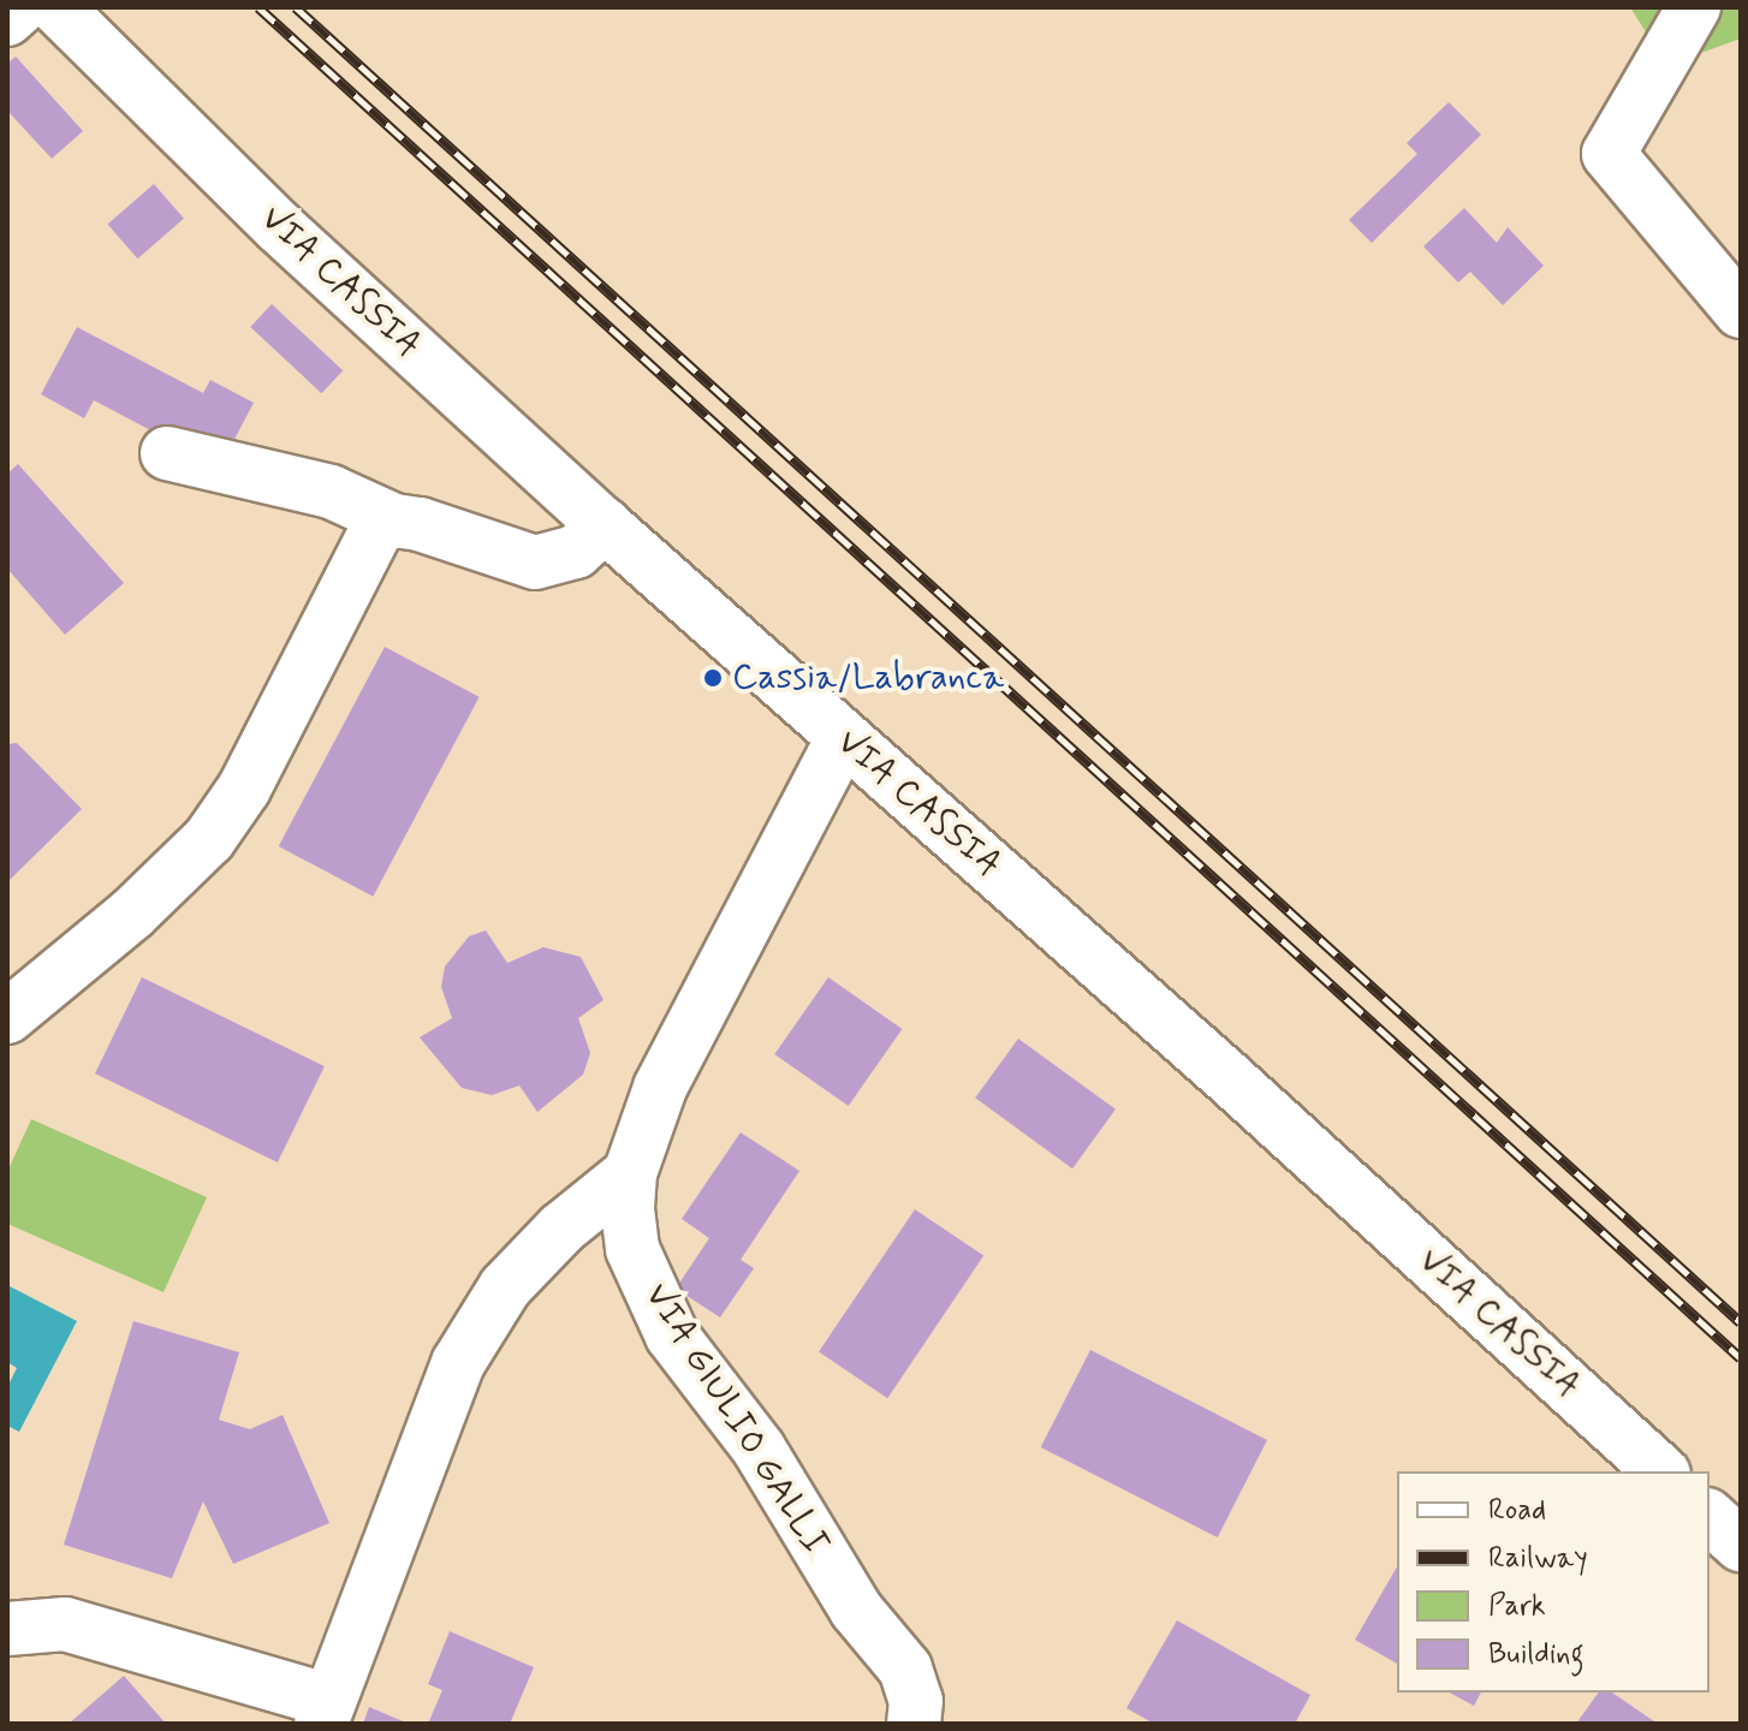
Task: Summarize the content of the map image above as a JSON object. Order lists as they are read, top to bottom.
{
  "streets": {
    "street": ["VIA CASSIA", "VIA GIULIO GALLI"]
  },
  "crossings": [
    ["VIA CASSIA", "VIA GIULIO GALLI"]
  ],
  "places": ["Cassia/Labranca"],
  "legend": [
    "Road",
    "Railway",
    "Park",
    "Building"
  ]
}
